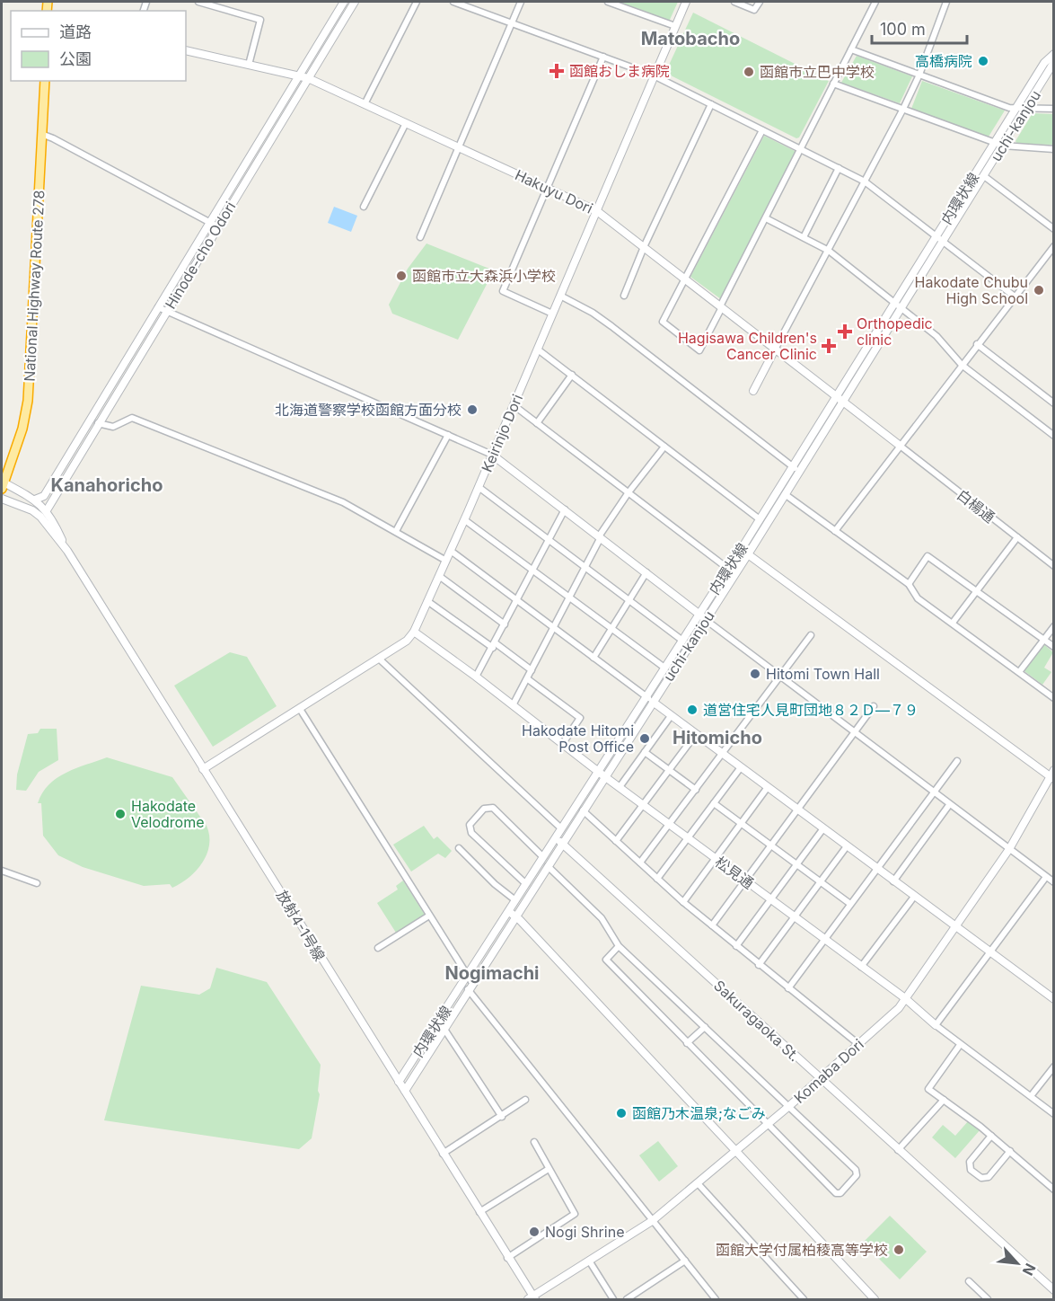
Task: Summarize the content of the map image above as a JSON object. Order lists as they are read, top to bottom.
{
  "streets": {
    "highway": ["National Highway Route 278"],
    "street": [
      "uchi-kanjou",
      "Hakuyu Dori",
      "内環状線",
      "Hinode-cho Odori",
      "Keirinjo Dori",
      "白楊通",
      "松見通",
      "放射4-1号線",
      "Sakuragaoka St.",
      "Komaba Dori"
    ]
  },
  "crossings": [
    ["uchi-kanjou", "Hakuyu Dori"],
    ["uchi-kanjou", "松見通"],
    ["uchi-kanjou", "放射4-1号線"],
    ["uchi-kanjou", "Sakuragaoka St."],
    ["Hakuyu Dori", "内環状線"],
    ["Hakuyu Dori", "Hinode-cho Odori"],
    ["Hakuyu Dori", "Keirinjo Dori"],
    ["Hakuyu Dori", "白楊通"],
    ["内環状線", "松見通"],
    ["内環状線", "放射4-1号線"],
    ["内環状線", "Sakuragaoka St."],
    ["Hinode-cho Odori", "放射4-1号線"],
    ["National Highway Route 278", "放射4-1号線"],
    ["Keirinjo Dori", "松見通"],
    ["Keirinjo Dori", "放射4-1号線"],
    ["松見通", "Komaba Dori"],
    ["放射4-1号線", "Komaba Dori"],
    ["Sakuragaoka St.", "Komaba Dori"]
  ],
  "districts": [
    "Matobacho",
    "Kanahoricho",
    "Hitomicho",
    "Nogimachi"
  ],
  "places": {
    "other": [
      "高橋病院",
      "函館市立巴中学校",
      "函館市立大森浜小学校",
      "Hakodate Chubu High School",
      "北海道警察学校函館方面分校",
      "Hitomi Town Hall",
      "道営住宅人見町団地８２Ｄ―７９",
      "Hakodate Hitomi Post Office",
      "Hakodate Velodrome",
      "函館乃木温泉;なごみ",
      "Nogi Shrine",
      "函館大学付属柏稜高等学校"
    ],
    "health": ["函館おしま病院", "Orthopedic clinic", "Hagisawa Children's Cancer Clinic"]
  },
  "legend": ["道路", "公園"],
  "scale_bar": "100 m",
  "north": "bottom right"
}
